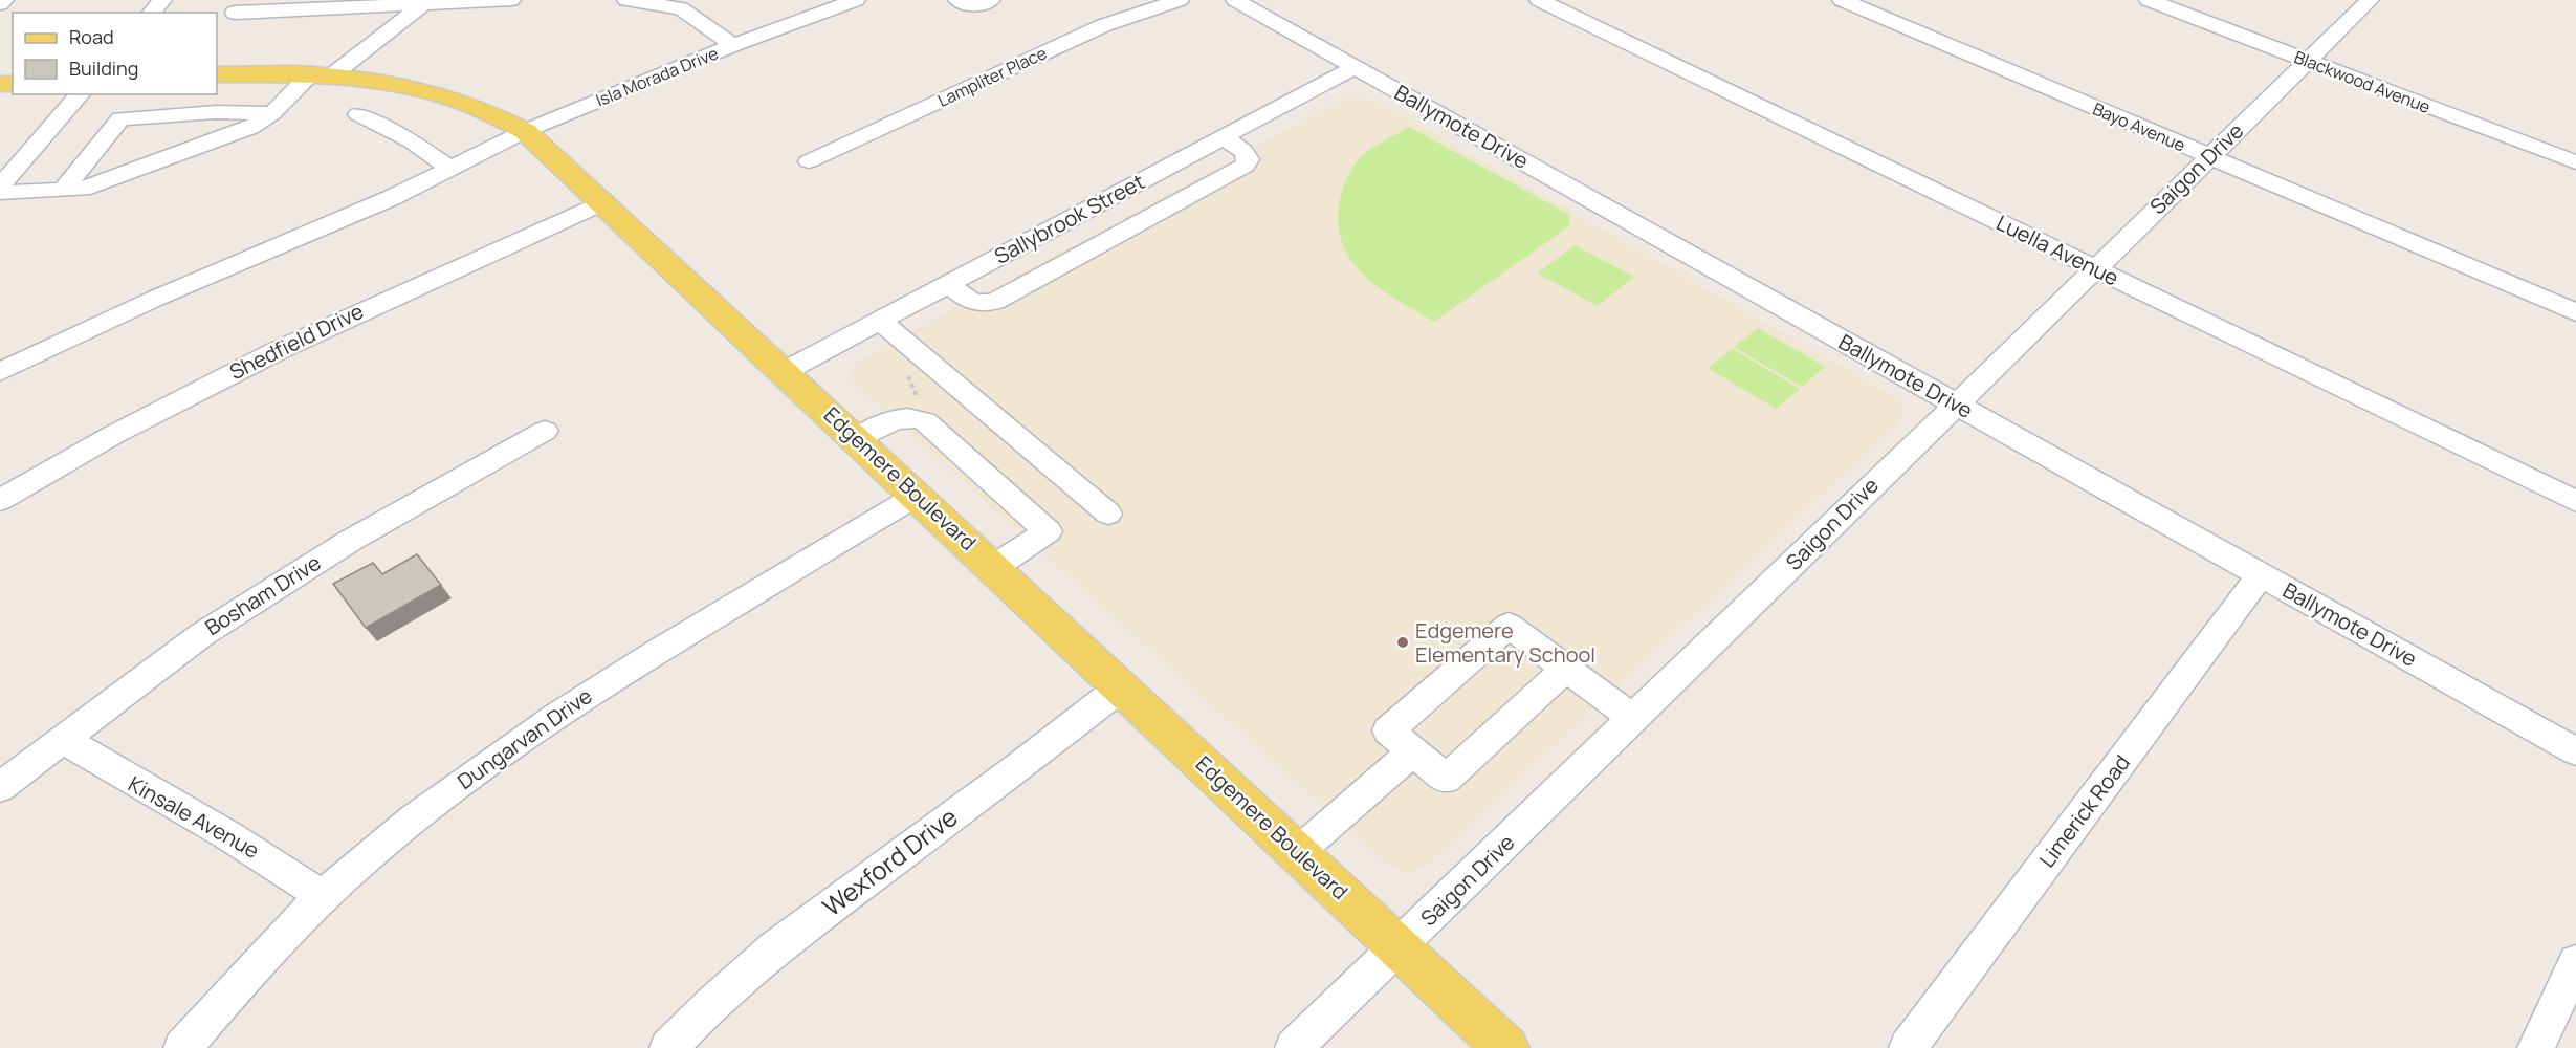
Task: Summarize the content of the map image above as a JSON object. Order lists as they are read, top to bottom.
{
  "streets": {
    "main road": ["Edgemere Boulevard"],
    "street": [
      "Isla Morada Drive",
      "Lampliter Place",
      "Blackwood Avenue",
      "Ballymote Drive",
      "Bayo Avenue",
      "Saigon Drive",
      "Sallybrook Street",
      "Luella Avenue",
      "Shedfield Drive",
      "Bosham Drive",
      "Dungarvan Drive",
      "Limerick Road",
      "Kinsale Avenue",
      "Wexford Drive"
    ]
  },
  "crossings": [
    ["Isla Morada Drive", "Edgemere Boulevard"],
    ["Blackwood Avenue", "Saigon Drive"],
    ["Ballymote Drive", "Saigon Drive"],
    ["Ballymote Drive", "Sallybrook Street"],
    ["Ballymote Drive", "Limerick Road"],
    ["Bayo Avenue", "Saigon Drive"],
    ["Saigon Drive", "Luella Avenue"],
    ["Saigon Drive", "Edgemere Boulevard"],
    ["Sallybrook Street", "Edgemere Boulevard"],
    ["Shedfield Drive", "Edgemere Boulevard"],
    ["Edgemere Boulevard", "Dungarvan Drive"],
    ["Edgemere Boulevard", "Wexford Drive"],
    ["Bosham Drive", "Kinsale Avenue"],
    ["Dungarvan Drive", "Kinsale Avenue"]
  ],
  "places": ["Edgemere Elementary School"],
  "legend": ["Road", "Building"]
}
